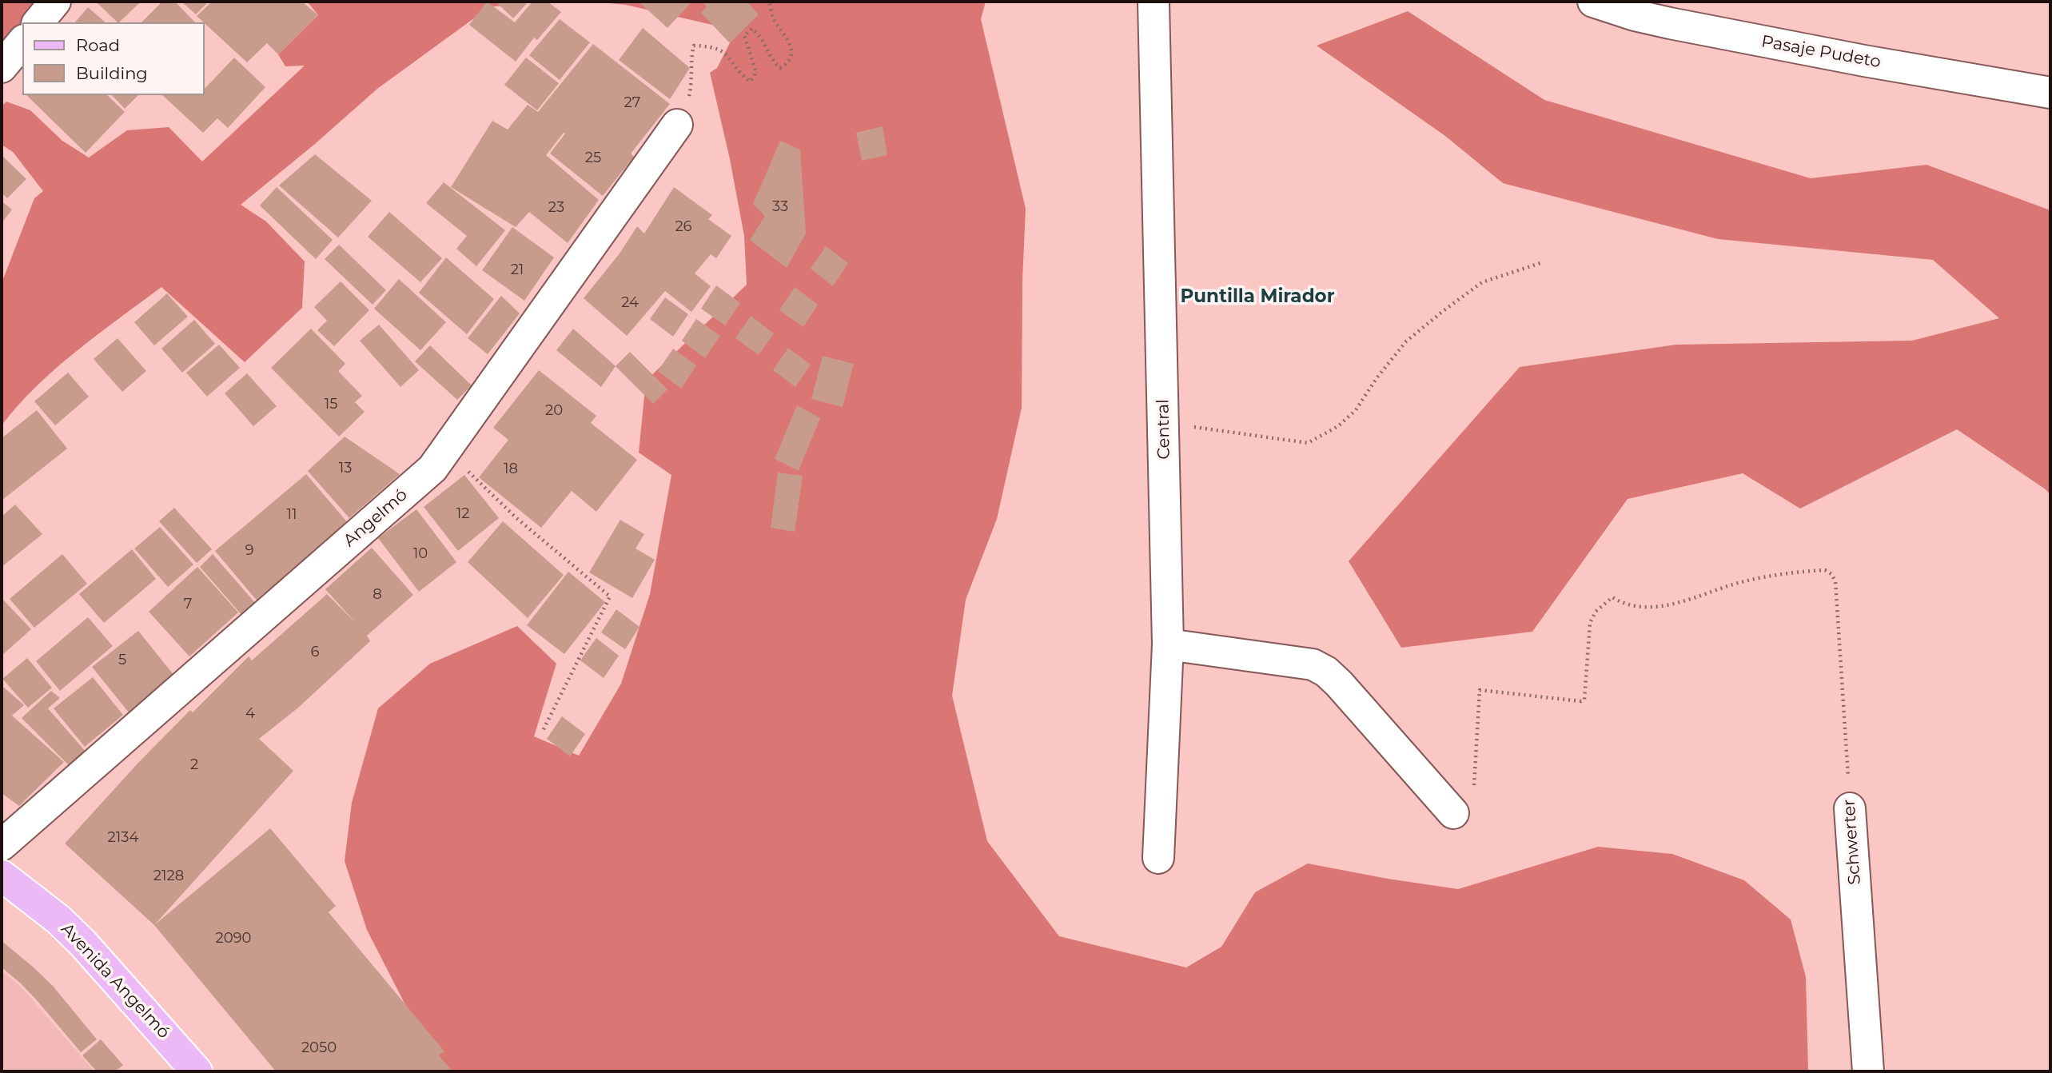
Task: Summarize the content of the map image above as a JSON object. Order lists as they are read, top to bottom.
{
  "streets": {
    "main road": ["Avenida Angelmó"],
    "street": [
      "Pasaje Pudeto",
      "Central",
      "Angelmó",
      "Schwerter"
    ]
  },
  "districts": ["Puntilla Mirador"],
  "house_numbers": [
    "27",
    "25",
    "33",
    "23",
    "26",
    "21",
    "24",
    "15",
    "20",
    "13",
    "18",
    "12",
    "11",
    "9",
    "10",
    "8",
    "7",
    "6",
    "5",
    "4",
    "2",
    "2134",
    "2128",
    "2090",
    "2050"
  ],
  "legend": ["Road", "Building"]
}
